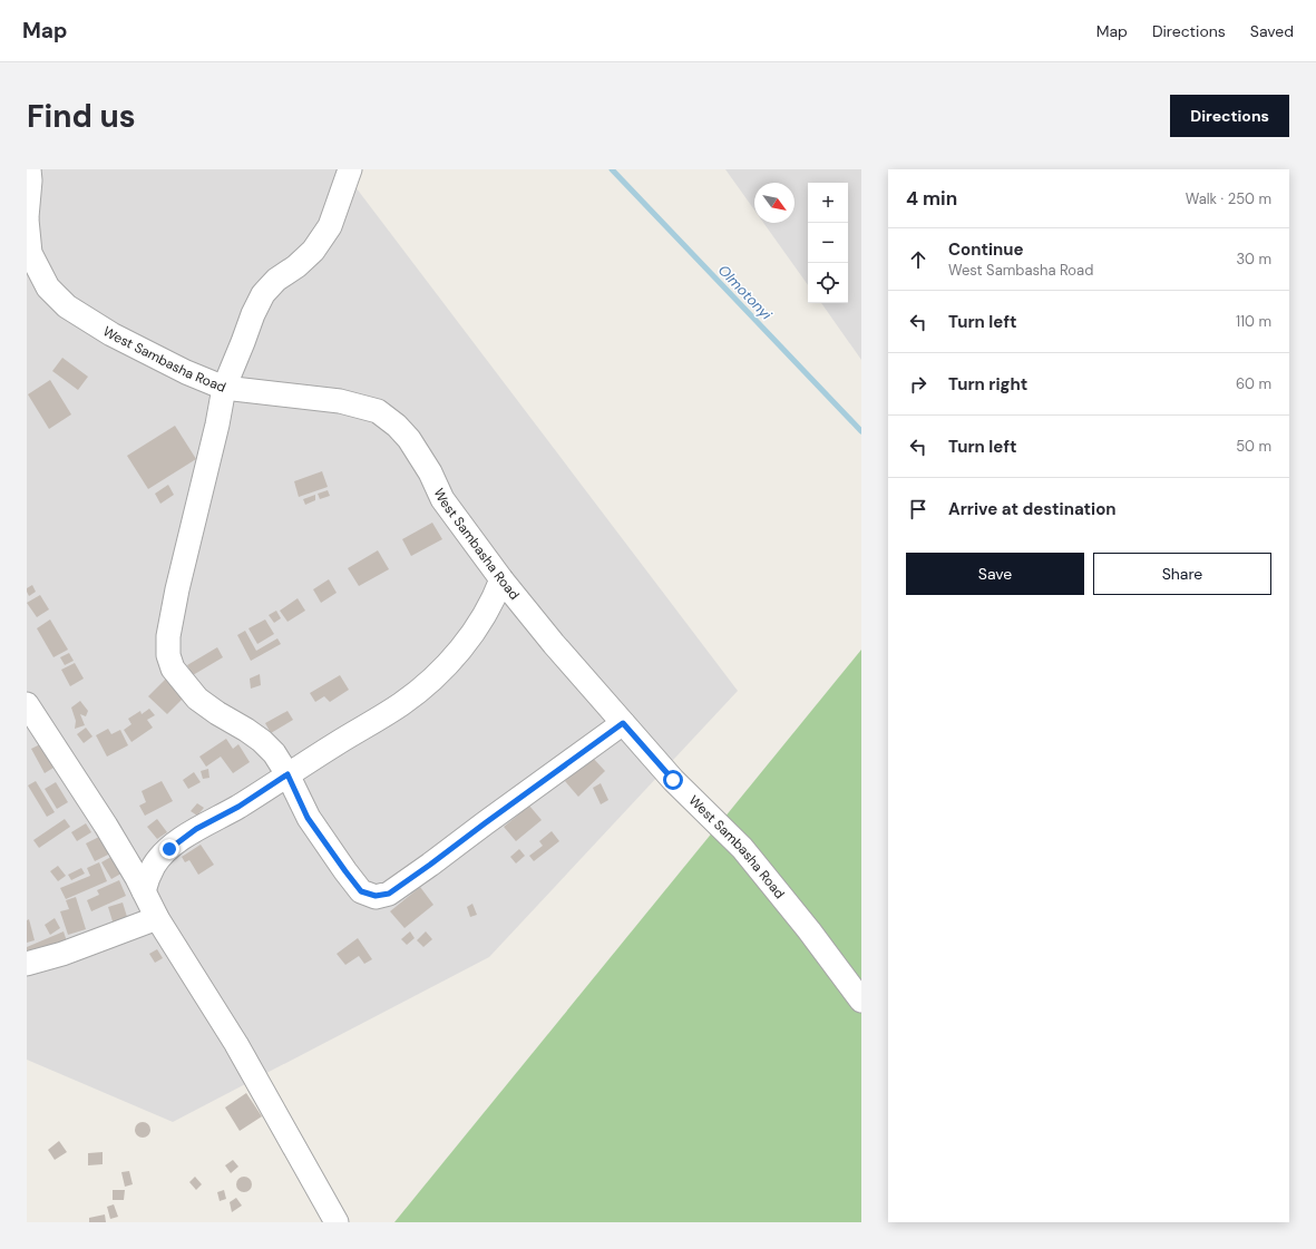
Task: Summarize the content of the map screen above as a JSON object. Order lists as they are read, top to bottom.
{
  "streets": {
    "street": ["West Sambasha Road"]
  },
  "water": ["Olmotonyi"],
  "north": "bottom right",
  "page": {
    "header": "Map",
    "nav": ["Map", "Directions", "Saved"],
    "buttons": [
      "Directions",
      ["Save", "Share"]
    ],
    "title": "Find us",
    "heading": ["4 min", "Walk · 250 m"],
    "map_buttons": ["+", "−"],
    "list": [
      ["Continue", "West Sambasha Road", "30 m"],
      ["Turn left", "110 m"],
      ["Turn right", "60 m"],
      ["Turn left", "50 m"],
      "Arrive at destination"
    ]
  }
}
